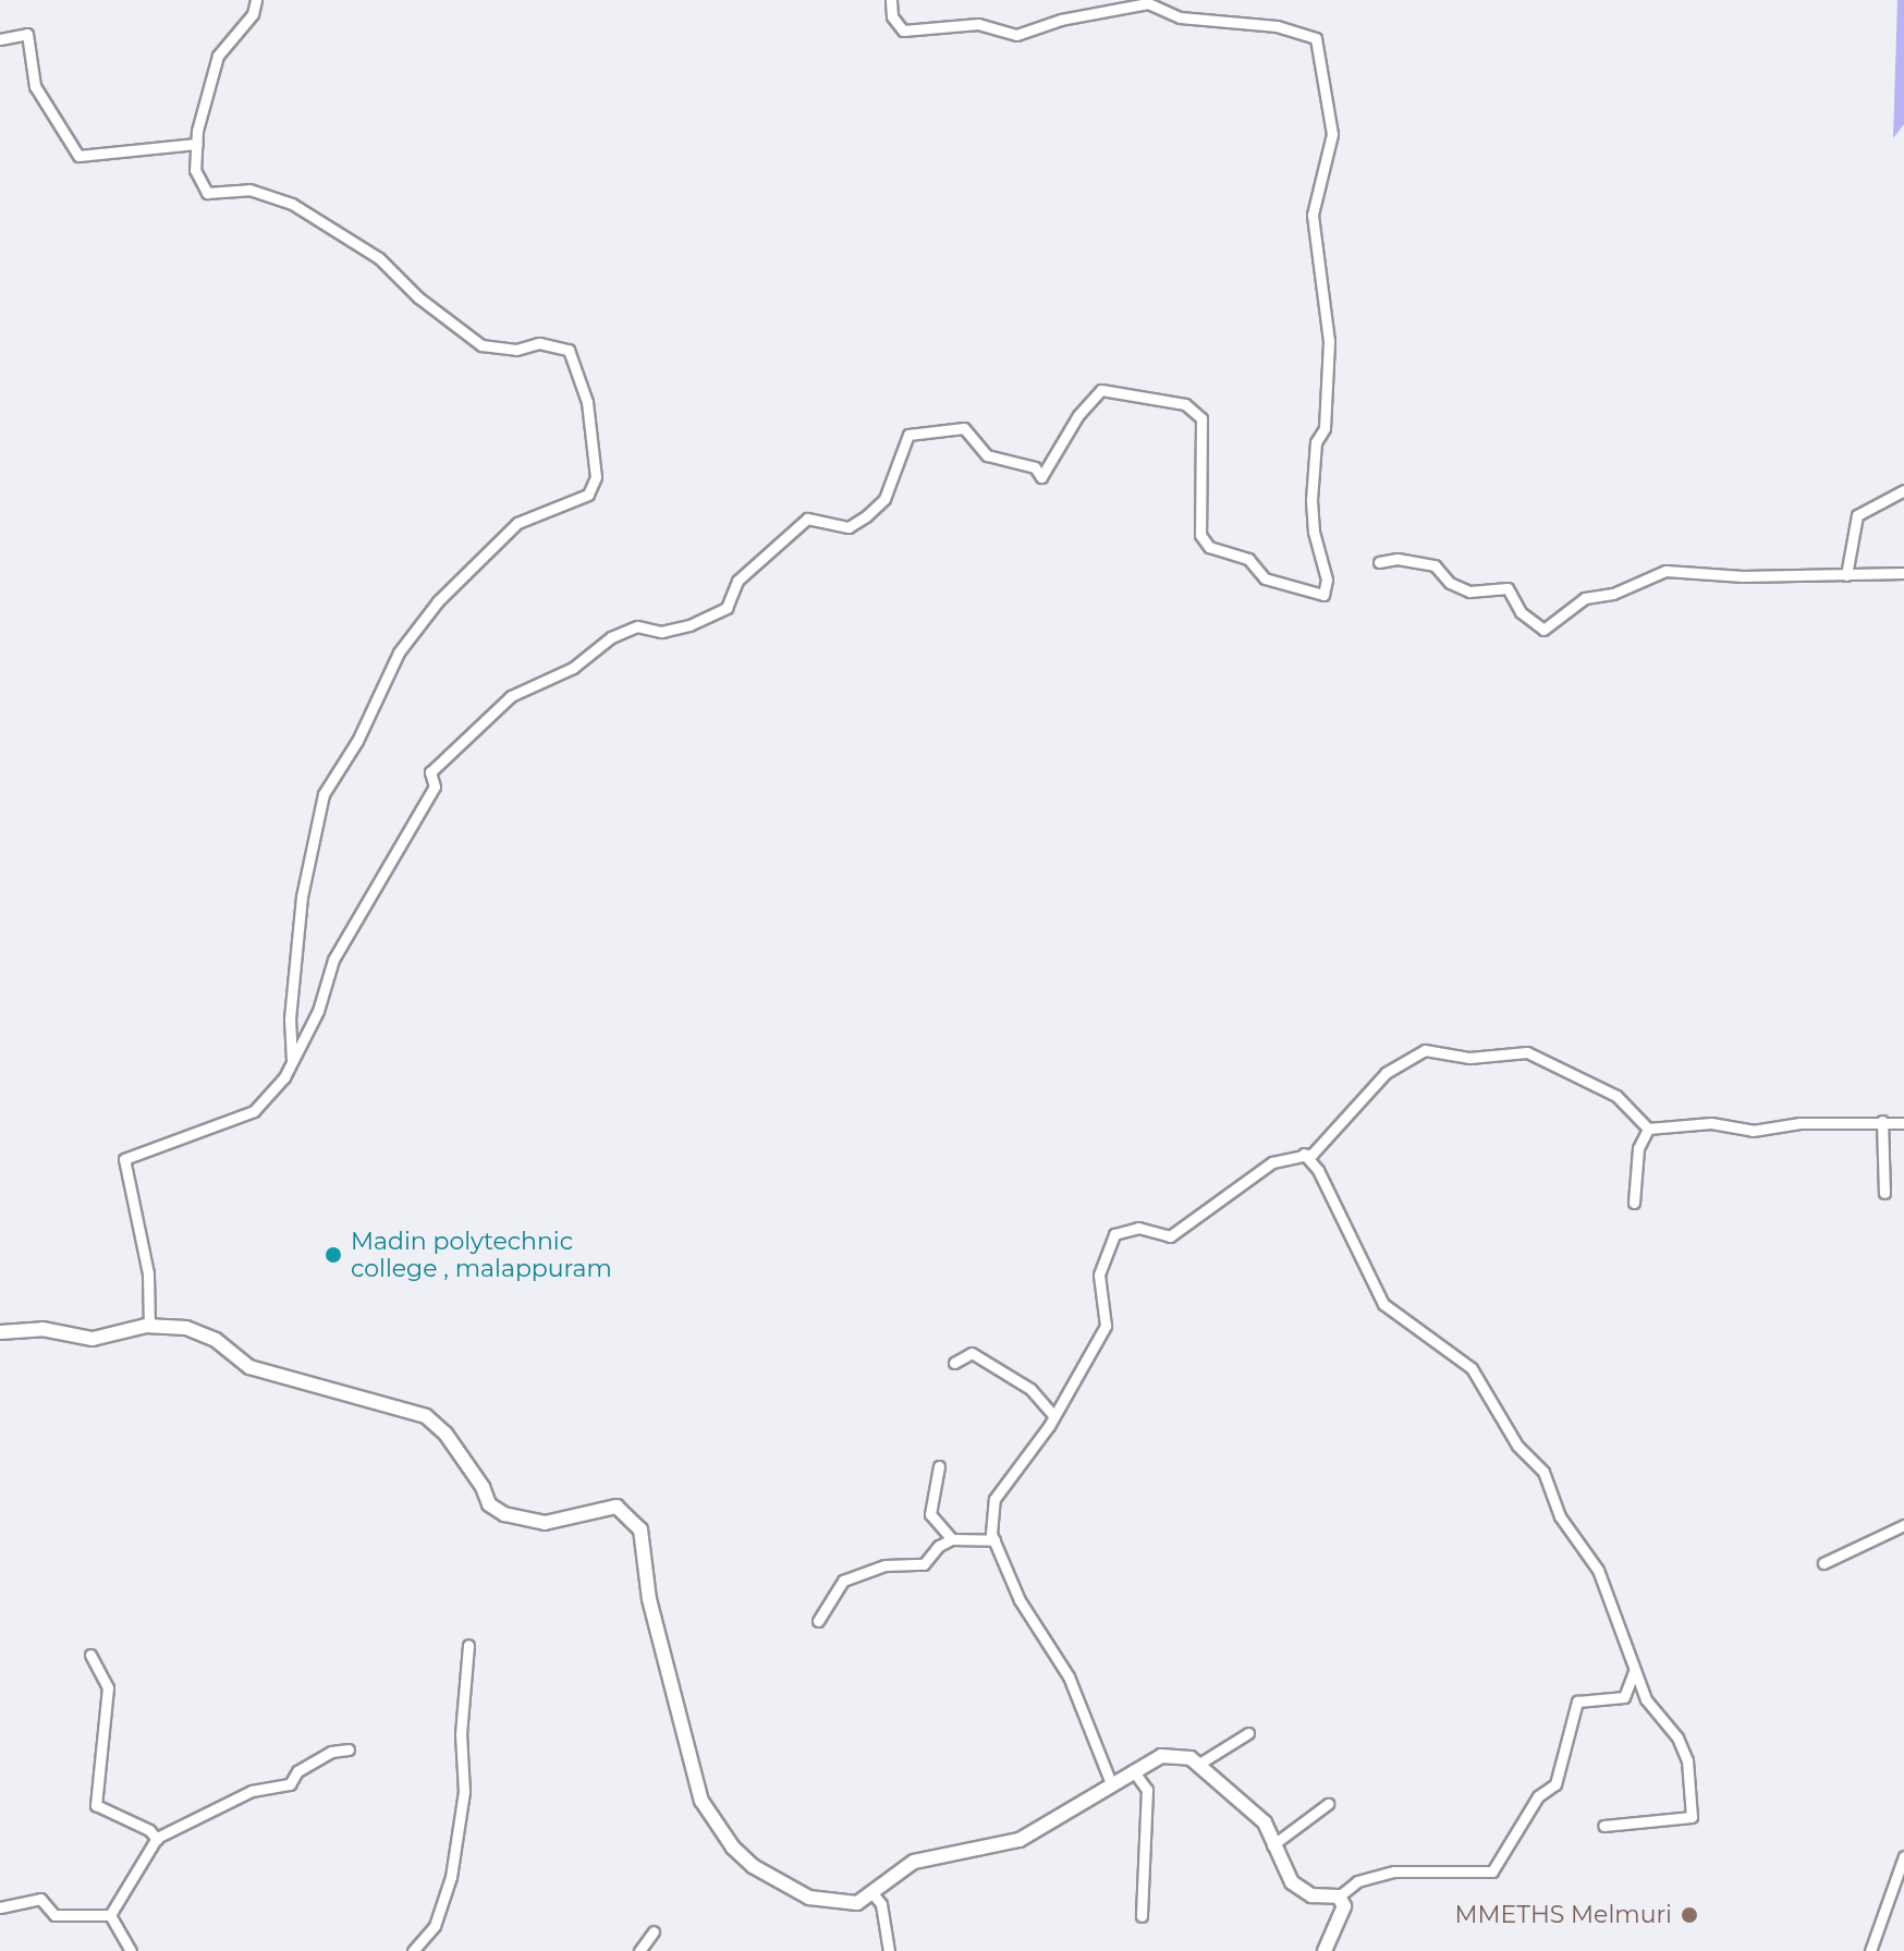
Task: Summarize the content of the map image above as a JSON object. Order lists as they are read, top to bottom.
{
  "places": ["Madin polytechnic college , malappuram", "MMETHS Melmuri"]
}
